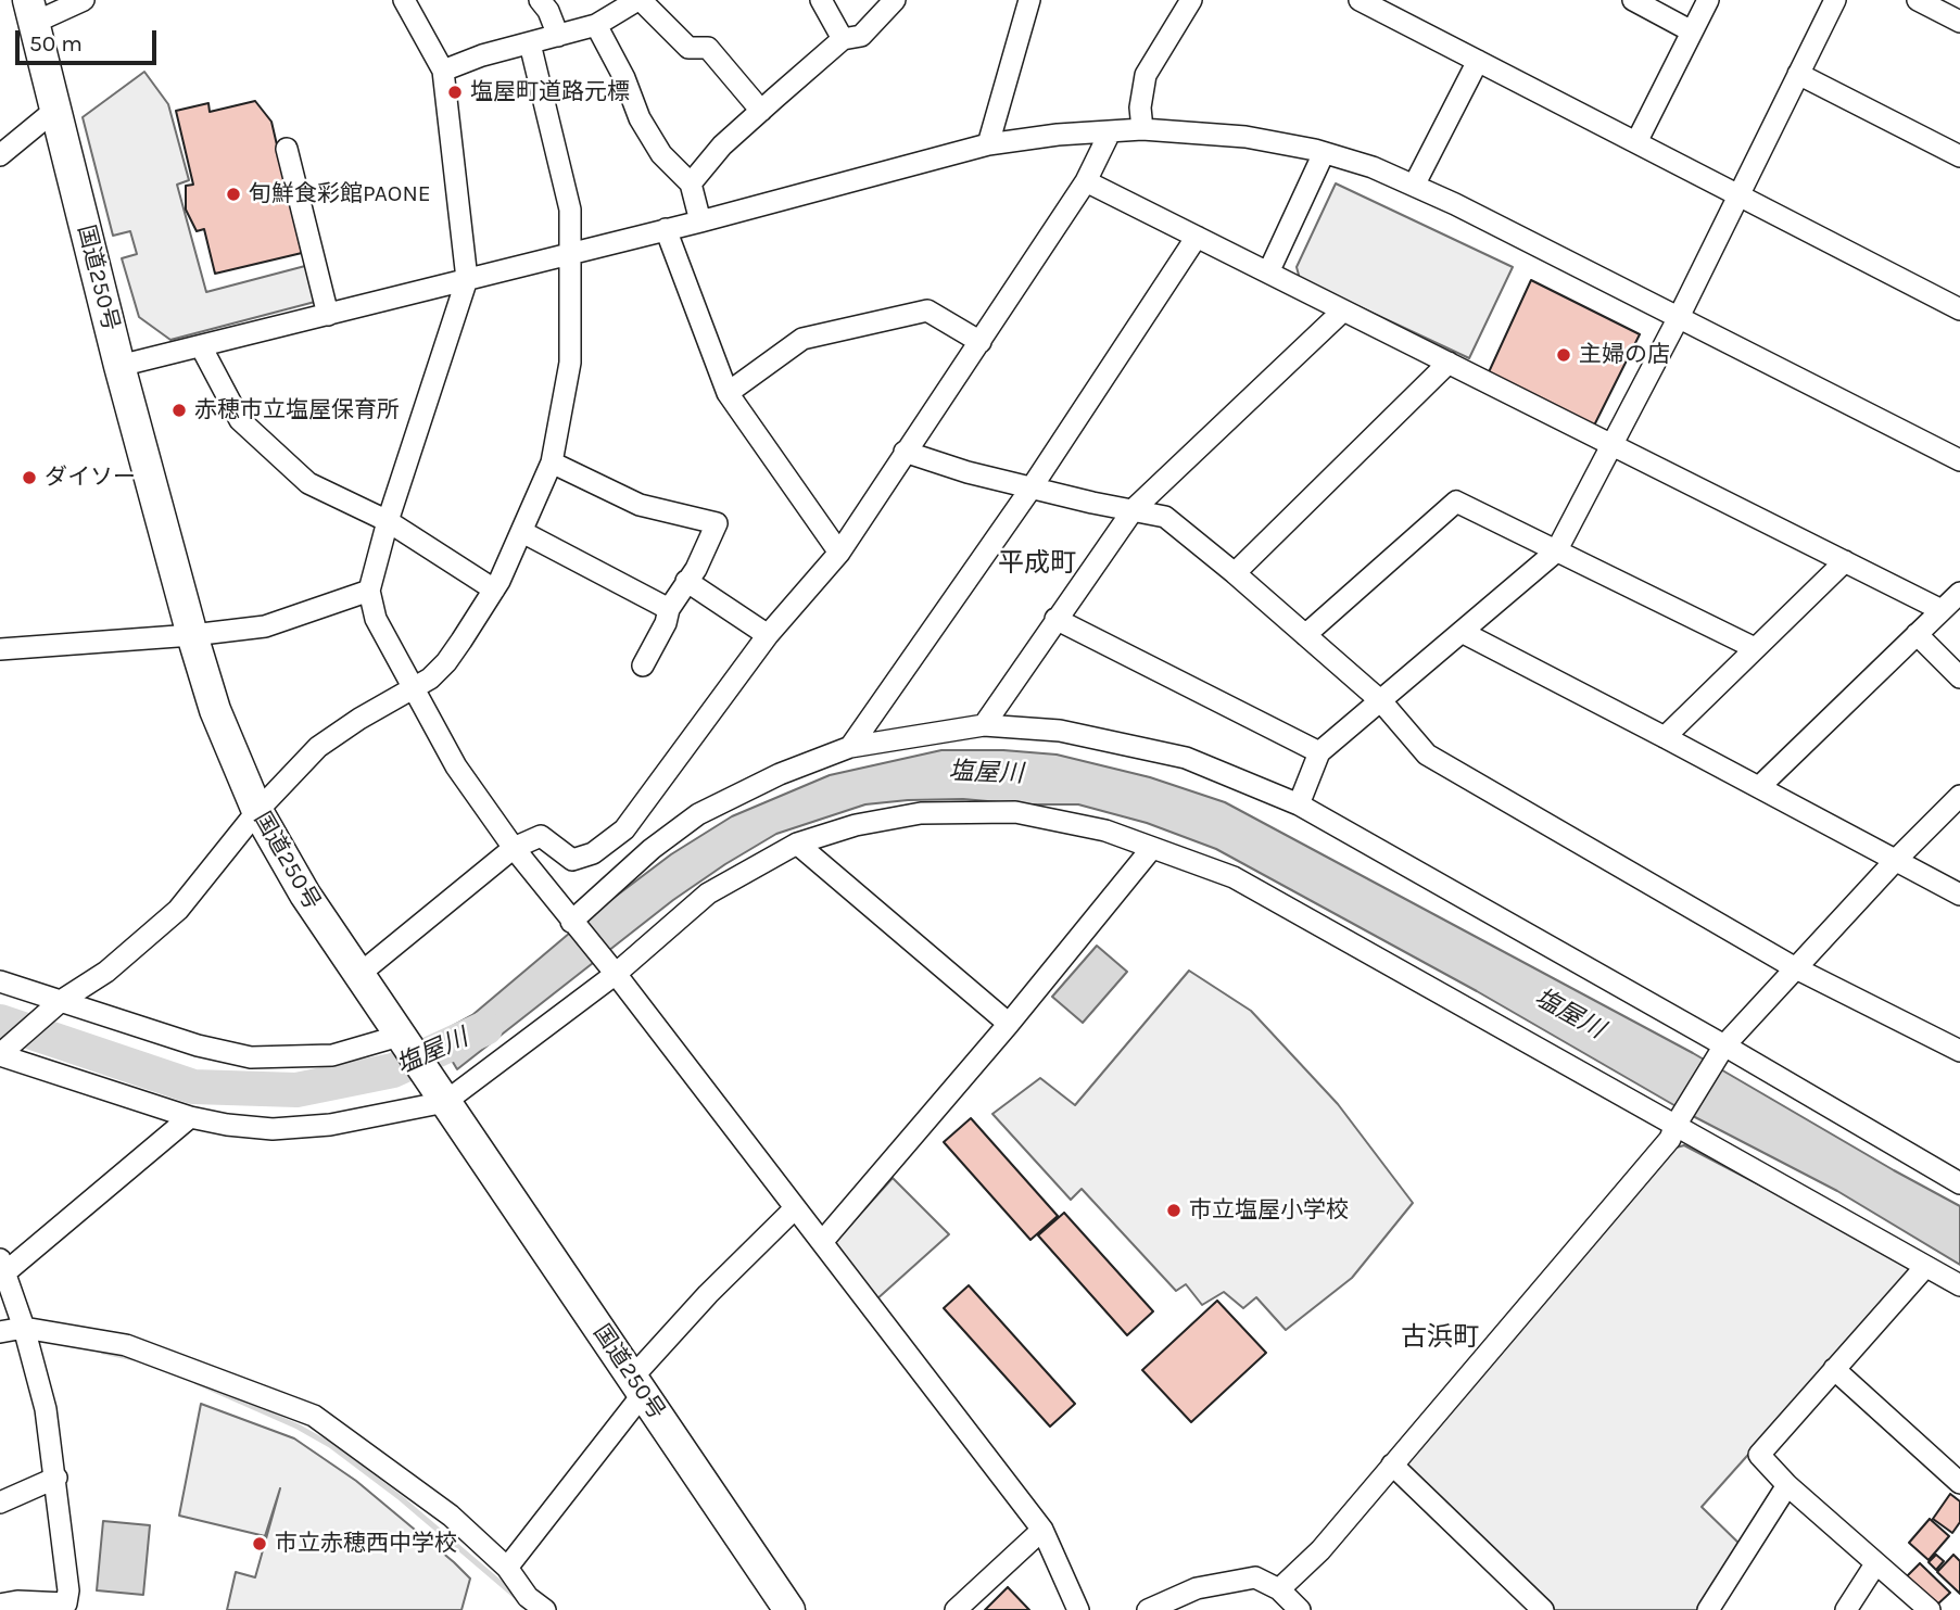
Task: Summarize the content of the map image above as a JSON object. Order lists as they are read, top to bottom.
{
  "streets": {
    "highway": ["国道250号"]
  },
  "districts": ["平成町", "古浜町"],
  "water": ["塩屋川"],
  "places": [
    "塩屋町道路元標",
    "旬鮮食彩館PAONE",
    "主婦の店",
    "赤穂市立塩屋保育所",
    "ダイソー",
    "市立塩屋小学校",
    "市立赤穂西中学校"
  ],
  "scale_bar": "50 m"
}
